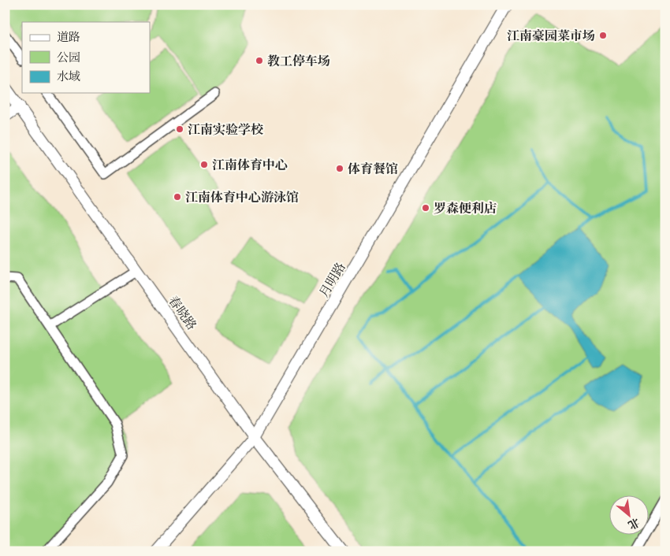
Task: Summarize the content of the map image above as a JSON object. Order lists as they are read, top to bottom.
{
  "streets": {
    "street": ["月明路", "春晓路"]
  },
  "crossings": [
    ["月明路", "春晓路"]
  ],
  "places": [
    "江南豪园菜市场",
    "教工停车场",
    "江南实验学校",
    "江南体育中心",
    "体育餐馆",
    "江南体育中心游泳馆",
    "罗森便利店"
  ],
  "legend": ["道路", "公园", "水域"],
  "north": "bottom right"
}
